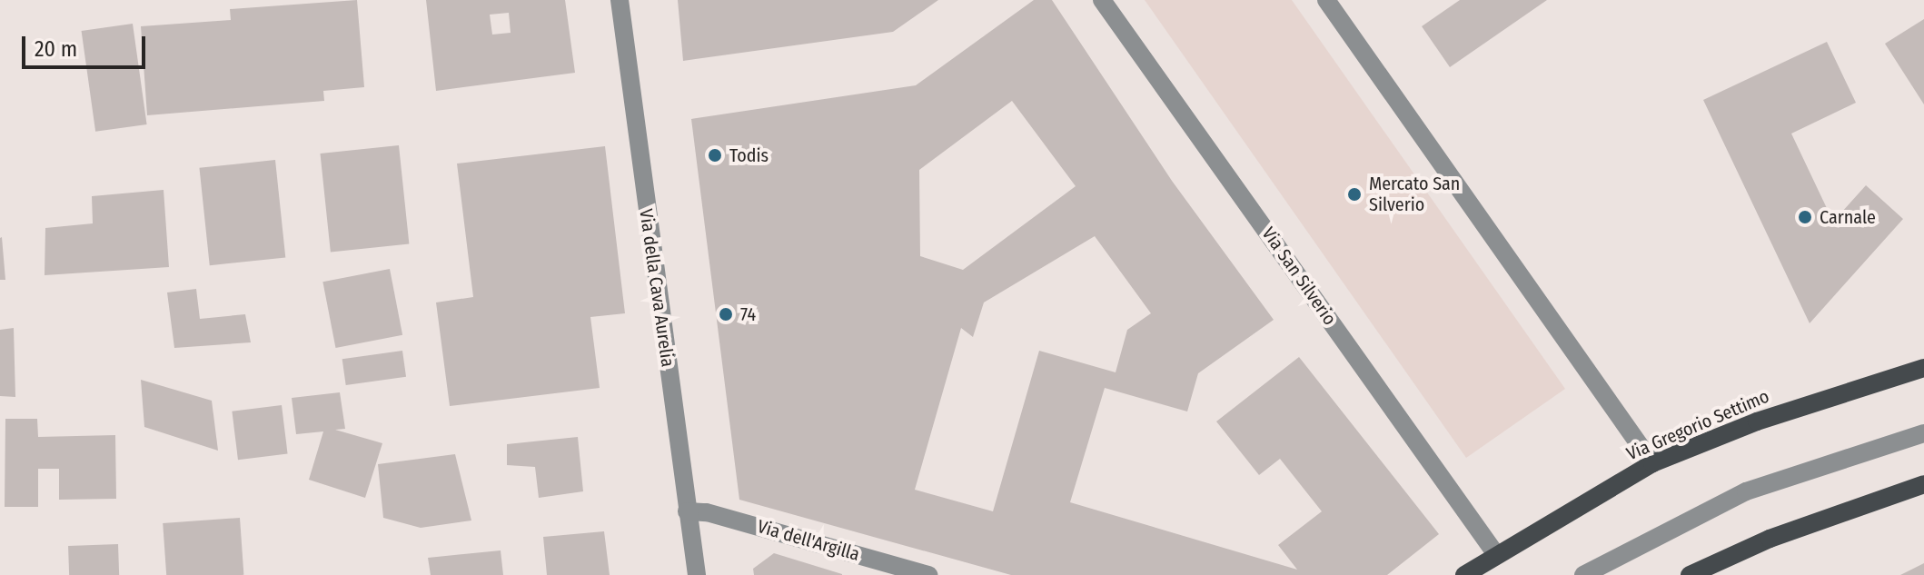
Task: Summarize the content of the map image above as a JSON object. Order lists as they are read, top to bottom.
{
  "streets": {
    "main road": ["Via Gregorio Settimo"],
    "street": ["Via San Silverio", "Via della Cava Aurelia", "Via dell'Argilla"]
  },
  "crossings": [
    ["Via San Silverio", "Via Gregorio Settimo"],
    ["Via della Cava Aurelia", "Via dell'Argilla"]
  ],
  "places": [
    "Todis",
    "Mercato San Silverio",
    "Carnale",
    "74"
  ],
  "scale_bar": "20 m"
}
